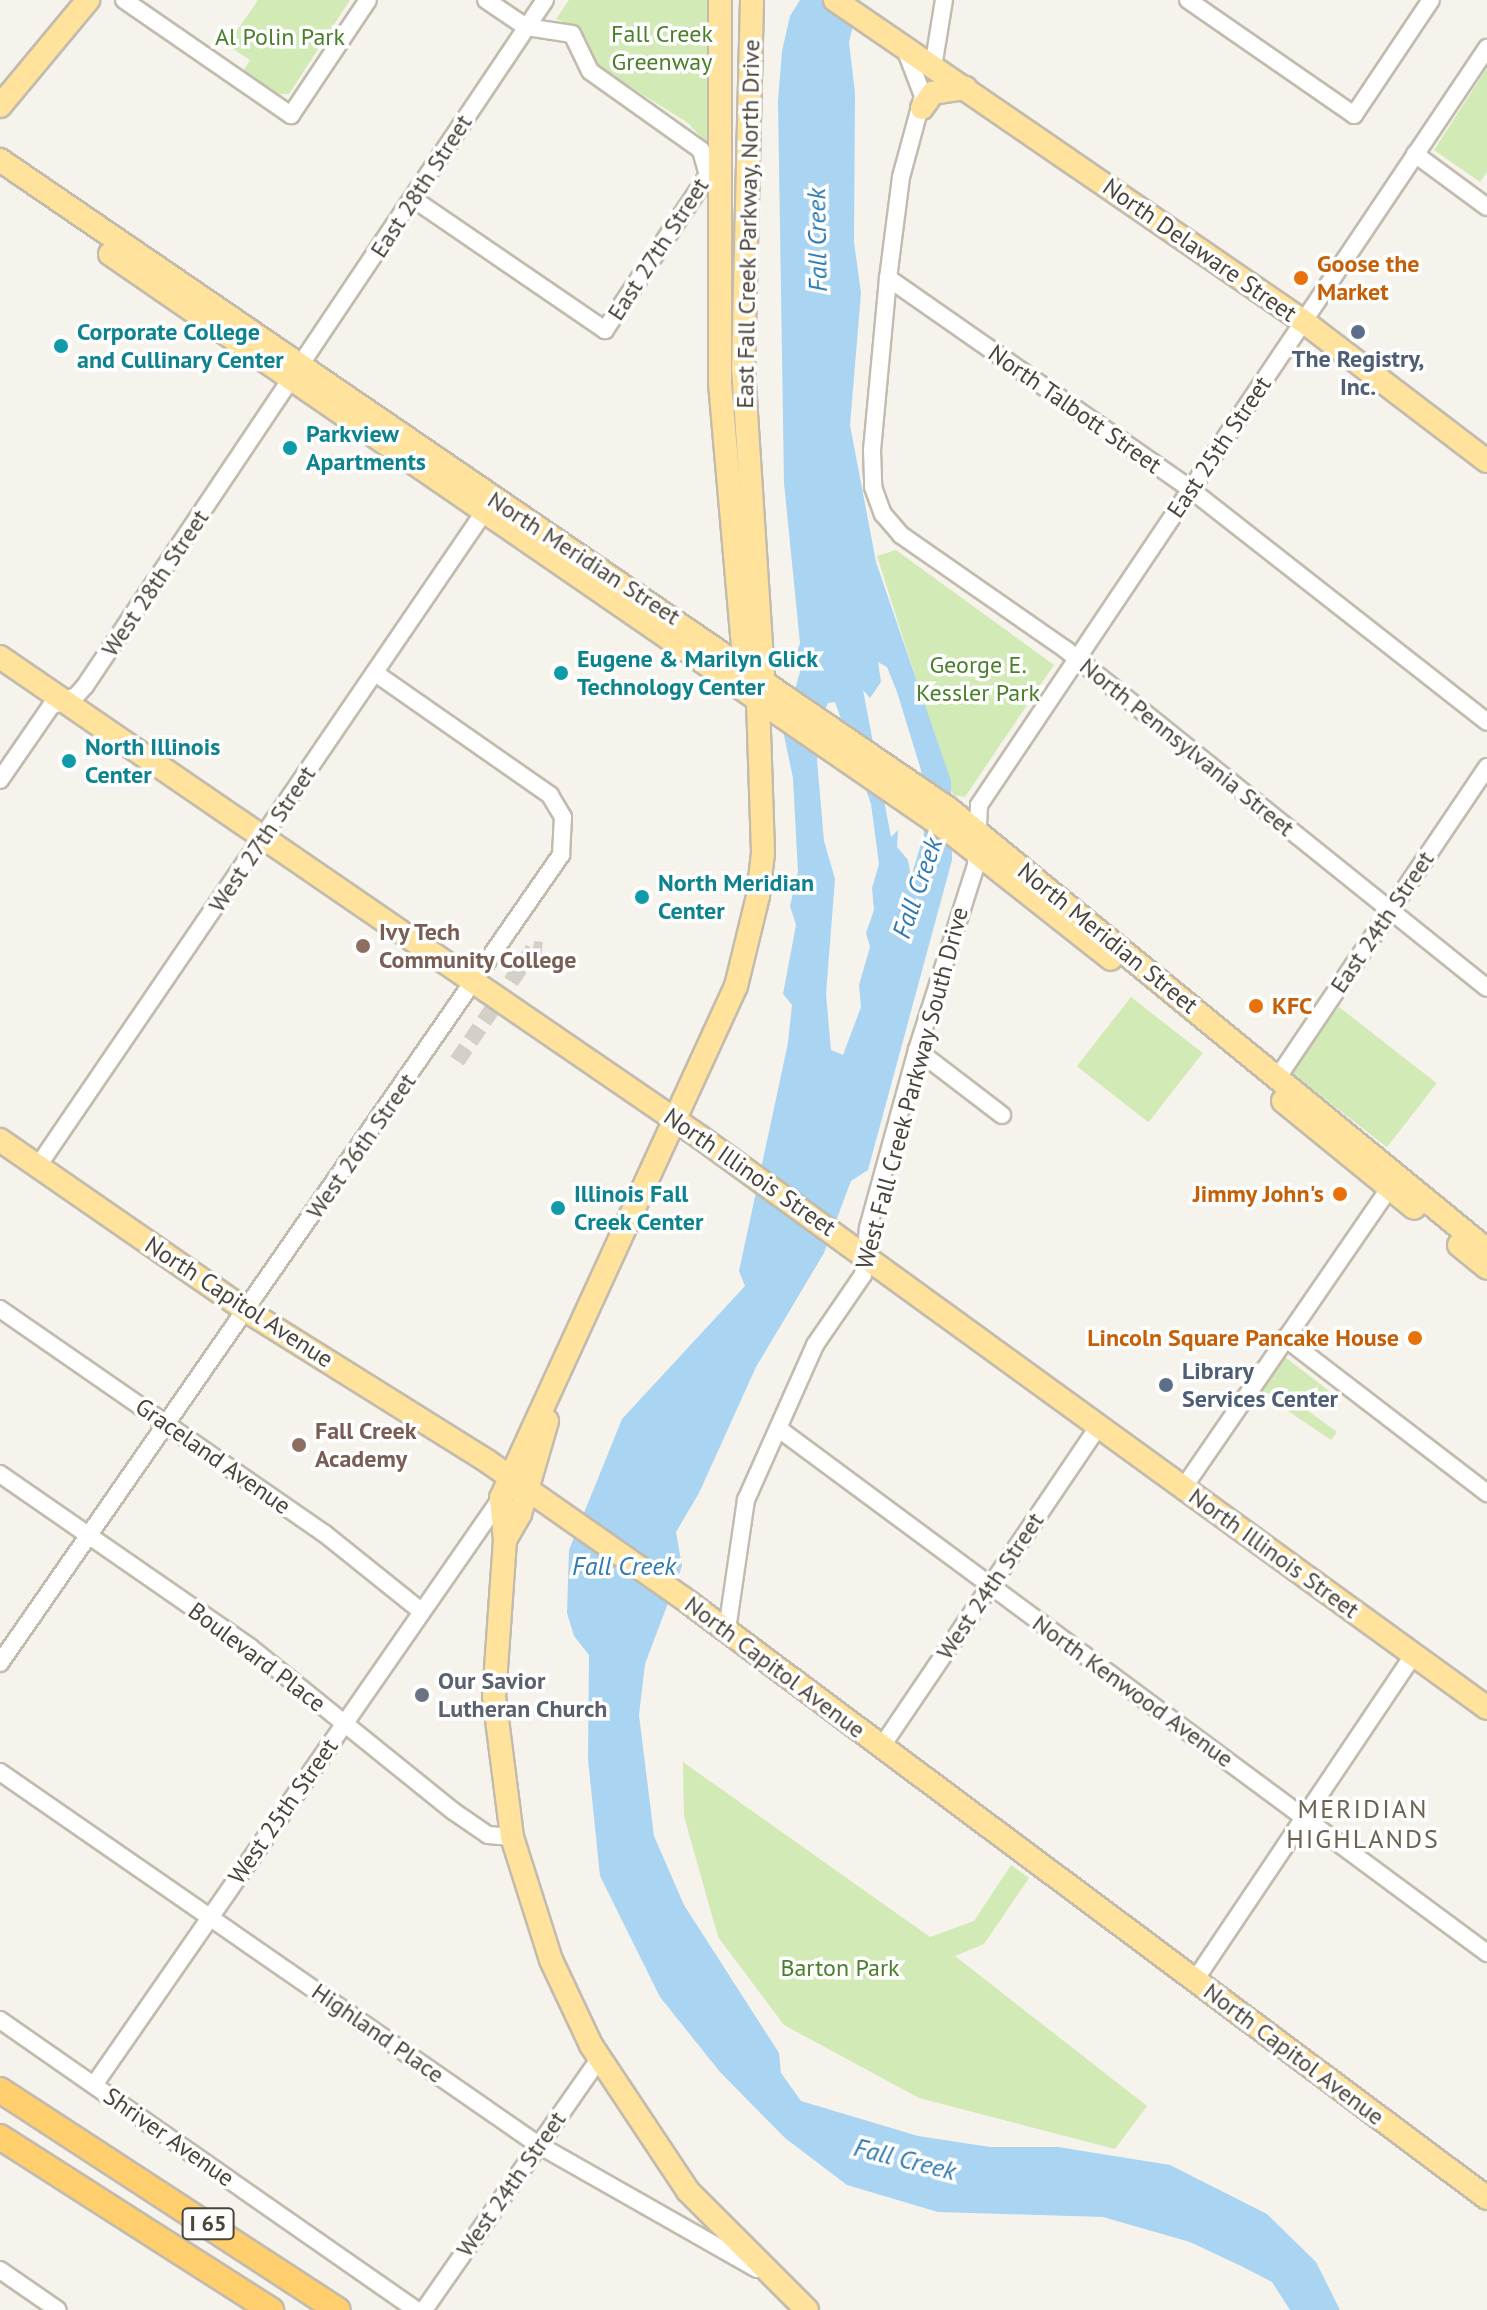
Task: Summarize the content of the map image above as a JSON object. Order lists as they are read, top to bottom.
{
  "streets": {
    "highway": ["I 65"],
    "main road": [
      "East Fall Creek Parkway, North Drive",
      "North Delaware Street",
      "North Meridian Street",
      "North Illinois Street",
      "North Capitol Avenue"
    ],
    "street": [
      "East 28th Street",
      "East 27th Street",
      "North Talbott Street",
      "East 25th Street",
      "West 28th Street",
      "North Pennsylvania Street",
      "West 27th Street",
      "East 24th Street",
      "West Fall Creek Parkway South Drive",
      "West 26th Street",
      "Graceland Avenue",
      "West 24th Street",
      "Boulevard Place",
      "North Kenwood Avenue",
      "West 25th Street",
      "Highland Place",
      "Shriver Avenue"
    ]
  },
  "crossings": [
    ["East 28th Street", "East 27th Street"],
    ["East 28th Street", "North Meridian Street"],
    ["East 28th Street", "West 28th Street"],
    ["East Fall Creek Parkway, North Drive", "North Meridian Street"],
    ["North Delaware Street", "East 25th Street"],
    ["North Talbott Street", "East 25th Street"],
    ["North Talbott Street", "North Pennsylvania Street"],
    ["East 25th Street", "North Meridian Street"],
    ["East 25th Street", "North Pennsylvania Street"],
    ["East 25th Street", "West Fall Creek Parkway South Drive"],
    ["North Meridian Street", "West 28th Street"],
    ["North Meridian Street", "West 27th Street"],
    ["North Meridian Street", "East 24th Street"],
    ["North Meridian Street", "West Fall Creek Parkway South Drive"],
    ["West 28th Street", "North Illinois Street"],
    ["North Pennsylvania Street", "East 24th Street"],
    ["West 27th Street", "West 26th Street"],
    ["West 27th Street", "North Illinois Street"],
    ["West 27th Street", "North Capitol Avenue"],
    ["West Fall Creek Parkway South Drive", "North Illinois Street"],
    ["West Fall Creek Parkway South Drive", "North Capitol Avenue"],
    ["West Fall Creek Parkway South Drive", "North Kenwood Avenue"],
    ["West 26th Street", "North Illinois Street"],
    ["West 26th Street", "North Capitol Avenue"],
    ["West 26th Street", "Graceland Avenue"],
    ["West 26th Street", "Boulevard Place"],
    ["North Illinois Street", "West 24th Street"],
    ["North Capitol Avenue", "West 24th Street"],
    ["Graceland Avenue", "West 25th Street"],
    ["West 24th Street", "North Kenwood Avenue"],
    ["West 24th Street", "Highland Place"],
    ["Boulevard Place", "West 25th Street"],
    ["West 25th Street", "Highland Place"],
    ["West 25th Street", "Shriver Avenue"]
  ],
  "districts": ["MERIDIAN HIGHLANDS"],
  "water": ["Fall Creek"],
  "parks": [
    "Fall Creek Greenway",
    "Al Polin Park",
    "George E. Kessler Park",
    "Barton Park"
  ],
  "places": [
    "Goose the Market",
    "The Registry, Inc.",
    "Corporate College and Cullinary Center",
    "Parkview Apartments",
    "Eugene & Marilyn Glick Technology Center",
    "North Illinois Center",
    "North Meridian Center",
    "Ivy Tech Community College",
    "KFC",
    "Jimmy John's",
    "Illinois Fall Creek Center",
    "Lincoln Square Pancake House",
    "Library Services Center",
    "Fall Creek Academy",
    "Our Savior Lutheran Church"
  ]
}
